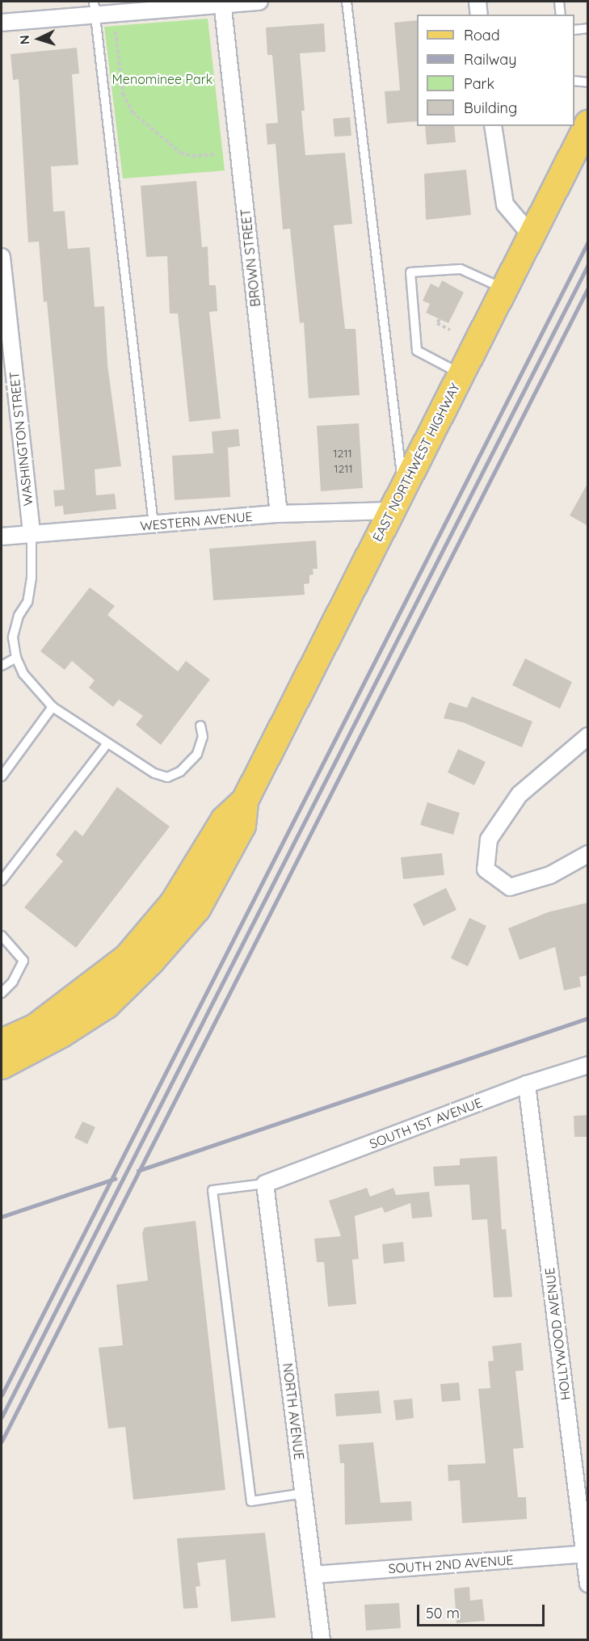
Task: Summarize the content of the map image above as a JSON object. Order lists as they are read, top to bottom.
{
  "streets": {
    "main road": ["EAST NORTHWEST HIGHWAY"],
    "street": [
      "BROWN STREET",
      "WASHINGTON STREET",
      "WESTERN AVENUE",
      "SOUTH 1ST AVENUE",
      "HOLLYWOOD AVENUE",
      "NORTH AVENUE",
      "SOUTH 2ND AVENUE"
    ]
  },
  "crossings": [
    ["BROWN STREET", "WESTERN AVENUE"],
    ["WASHINGTON STREET", "WESTERN AVENUE"],
    ["EAST NORTHWEST HIGHWAY", "WESTERN AVENUE"],
    ["SOUTH 1ST AVENUE", "HOLLYWOOD AVENUE"],
    ["SOUTH 1ST AVENUE", "NORTH AVENUE"],
    ["HOLLYWOOD AVENUE", "SOUTH 2ND AVENUE"],
    ["NORTH AVENUE", "SOUTH 2ND AVENUE"]
  ],
  "parks": ["Menominee Park"],
  "house_numbers": ["1211", "1211"],
  "legend": [
    "Road",
    "Railway",
    "Park",
    "Building"
  ],
  "scale_bar": "50 m",
  "north": "left"
}
